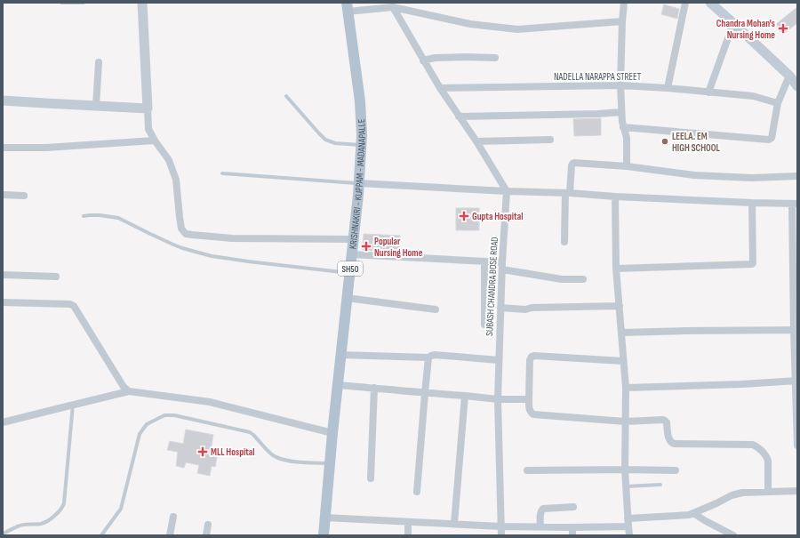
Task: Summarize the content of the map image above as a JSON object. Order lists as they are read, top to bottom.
{
  "streets": {
    "main road": ["KRISHNAKIRI - KUPPAM - MADANAPALLE", "SH50"],
    "street": ["NADELLA NARAPPA STREET", "SUBASH CHANDRA BOSE ROAD"]
  },
  "places": {
    "health": [
      "Chandra Mohan's Nursing Home",
      "Gupta Hospital",
      "Popular Nursing Home",
      "MLL Hospital"
    ],
    "other": ["LEELA. EM HIGH SCHOOL"]
  }
}
